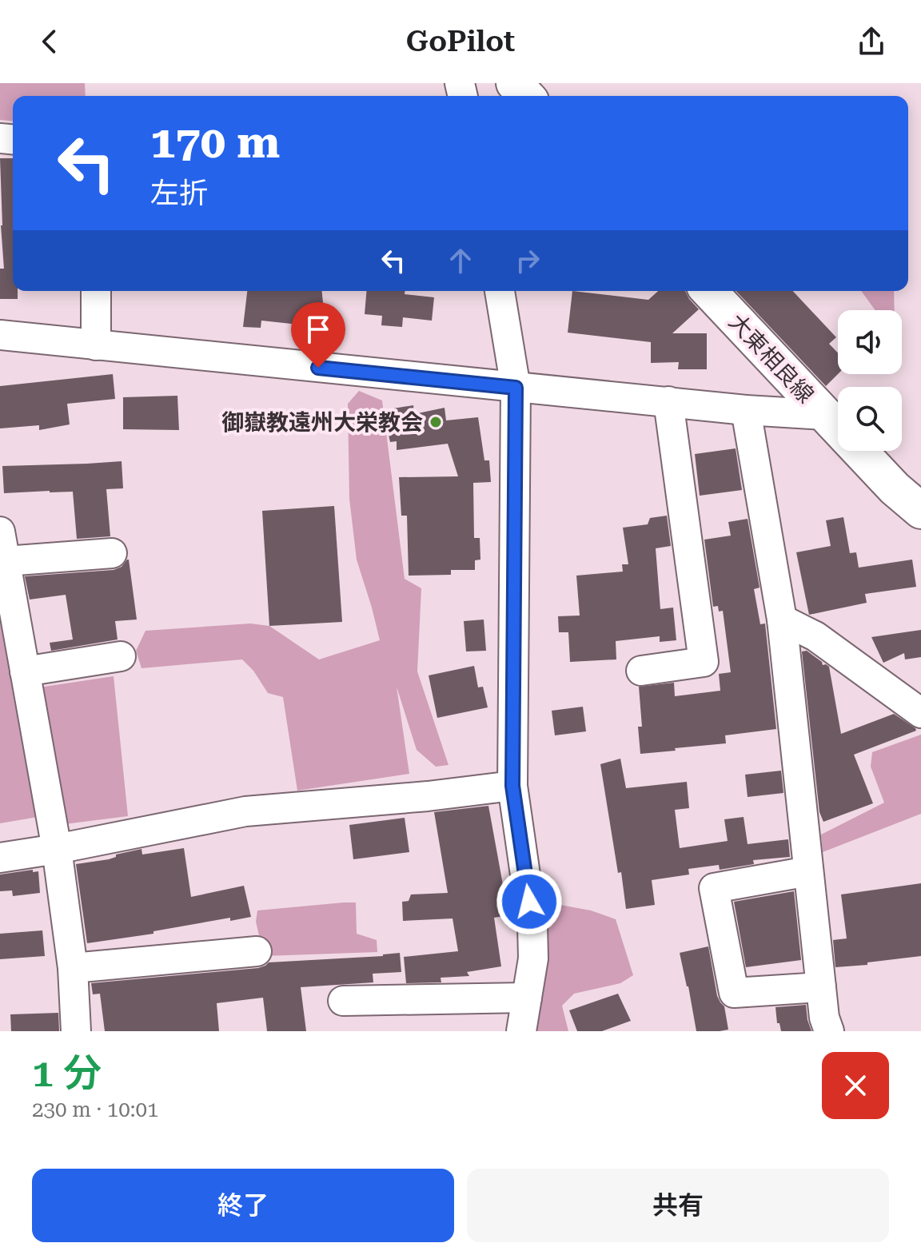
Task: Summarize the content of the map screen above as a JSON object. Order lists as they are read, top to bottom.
{
  "streets": {
    "main road": ["大東相良線"]
  },
  "places": ["御嶽教遠州大栄教会"],
  "page": {
    "header": "GoPilot",
    "turn": ["170 m", "左折"],
    "heading": ["1 分", "230 m · 10:01"],
    "buttons": ["終了", "共有"]
  }
}
